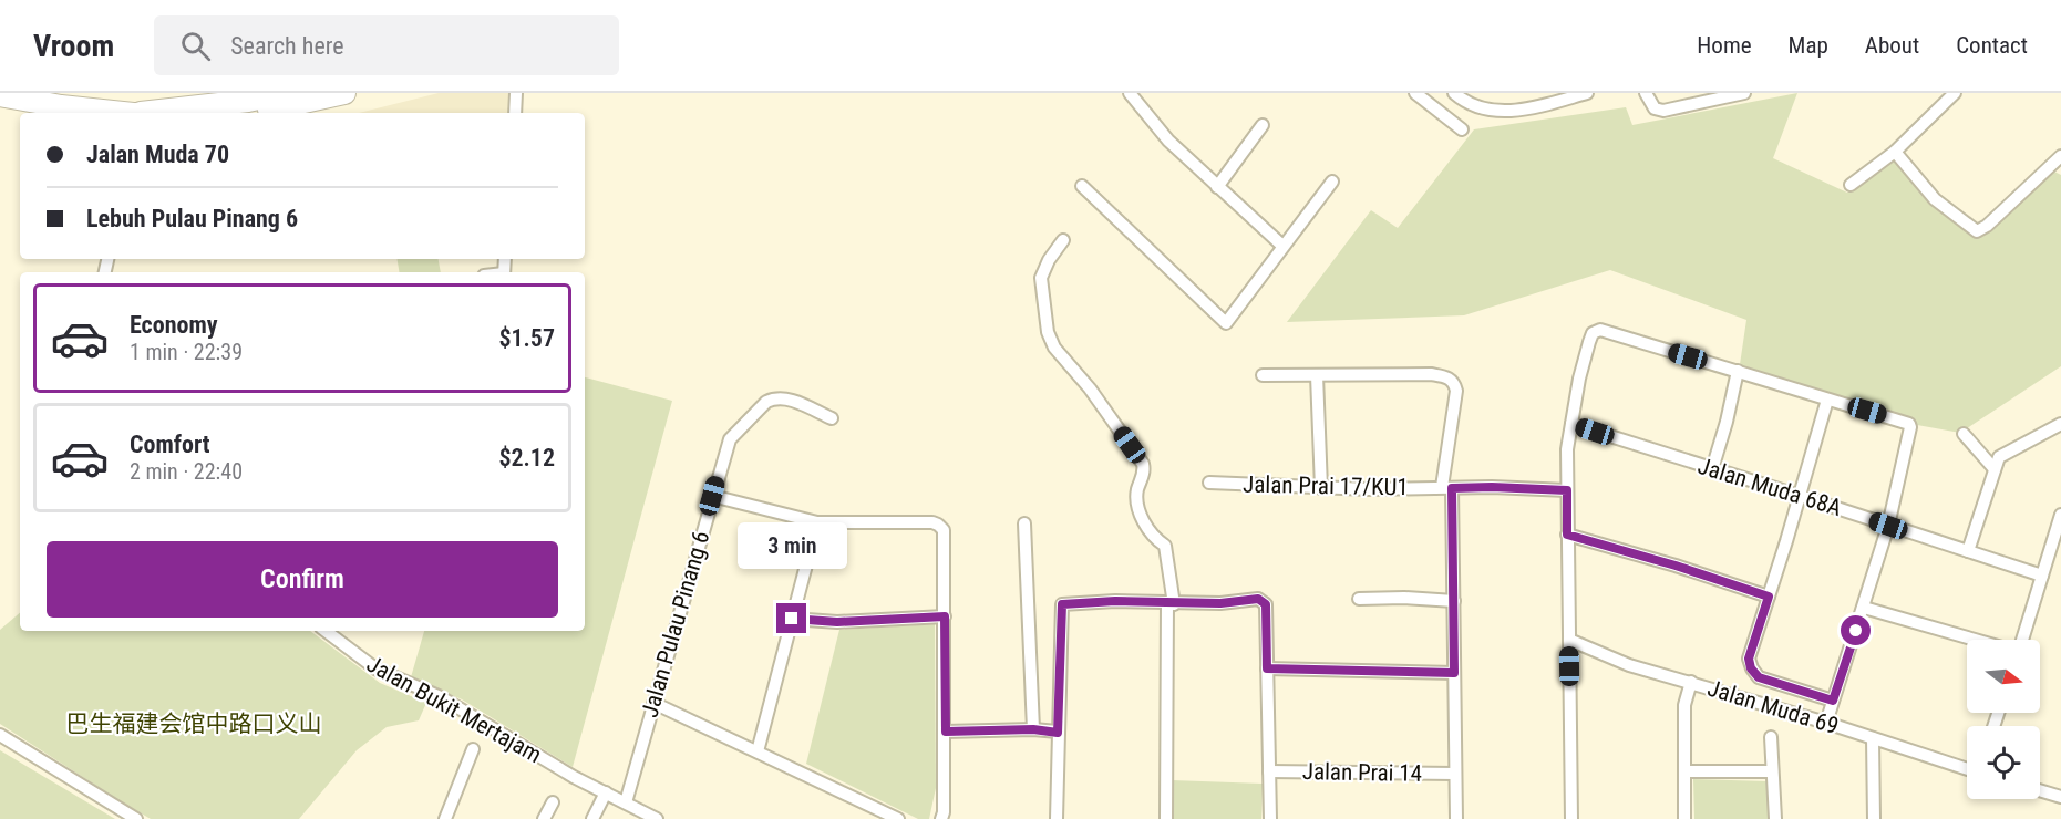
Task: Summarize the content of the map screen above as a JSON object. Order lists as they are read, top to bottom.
{
  "streets": {
    "street": [
      "Jalan Prai 17/KU1",
      "Jalan Muda 68A",
      "Jalan Pulau Pinang 6",
      "Jalan Muda 69",
      "Jalan Bukit Mertajam",
      "Jalan Prai 14"
    ]
  },
  "crossings": [
    ["Jalan Pulau Pinang 6", "Jalan Bukit Mertajam"]
  ],
  "parks": ["巴生福建会馆中路口义山"],
  "north": "right",
  "page": {
    "header": "Vroom",
    "search": "Search here",
    "nav": [
      "Home",
      "Map",
      "About",
      "Contact"
    ],
    "banner": ["Jalan Muda 70", "Lebuh Pulau Pinang 6"],
    "list": [
      {
        "name": "Economy",
        "note": "1 min · 22:39",
        "value": "$1.57"
      },
      {
        "name": "Comfort",
        "note": "2 min · 22:40",
        "value": "$2.12"
      }
    ],
    "bubble": "3 min",
    "buttons": "Confirm"
  }
}
